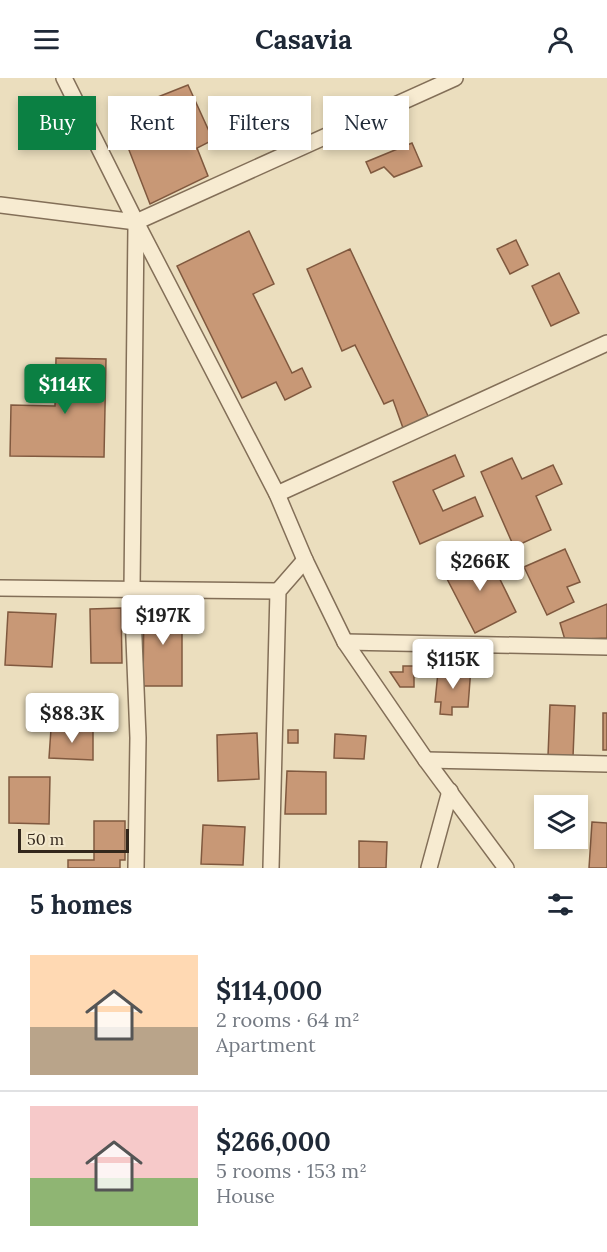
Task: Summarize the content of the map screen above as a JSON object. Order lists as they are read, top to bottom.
{
  "scale_bar": "50 m",
  "page": {
    "header": "Casavia",
    "chip": [
      "Buy",
      "Rent",
      "Filters",
      "New"
    ],
    "price": [
      "$114K",
      "$266K",
      "$197K",
      "$115K",
      "$88.3K"
    ],
    "scale": "50 m",
    "heading": "5 homes",
    "list": [
      {
        "name": "$114,000",
        "note": "2 rooms · 64 m² · Apartment"
      },
      {
        "name": "$266,000",
        "note": "5 rooms · 153 m² · House"
      }
    ]
  }
}
